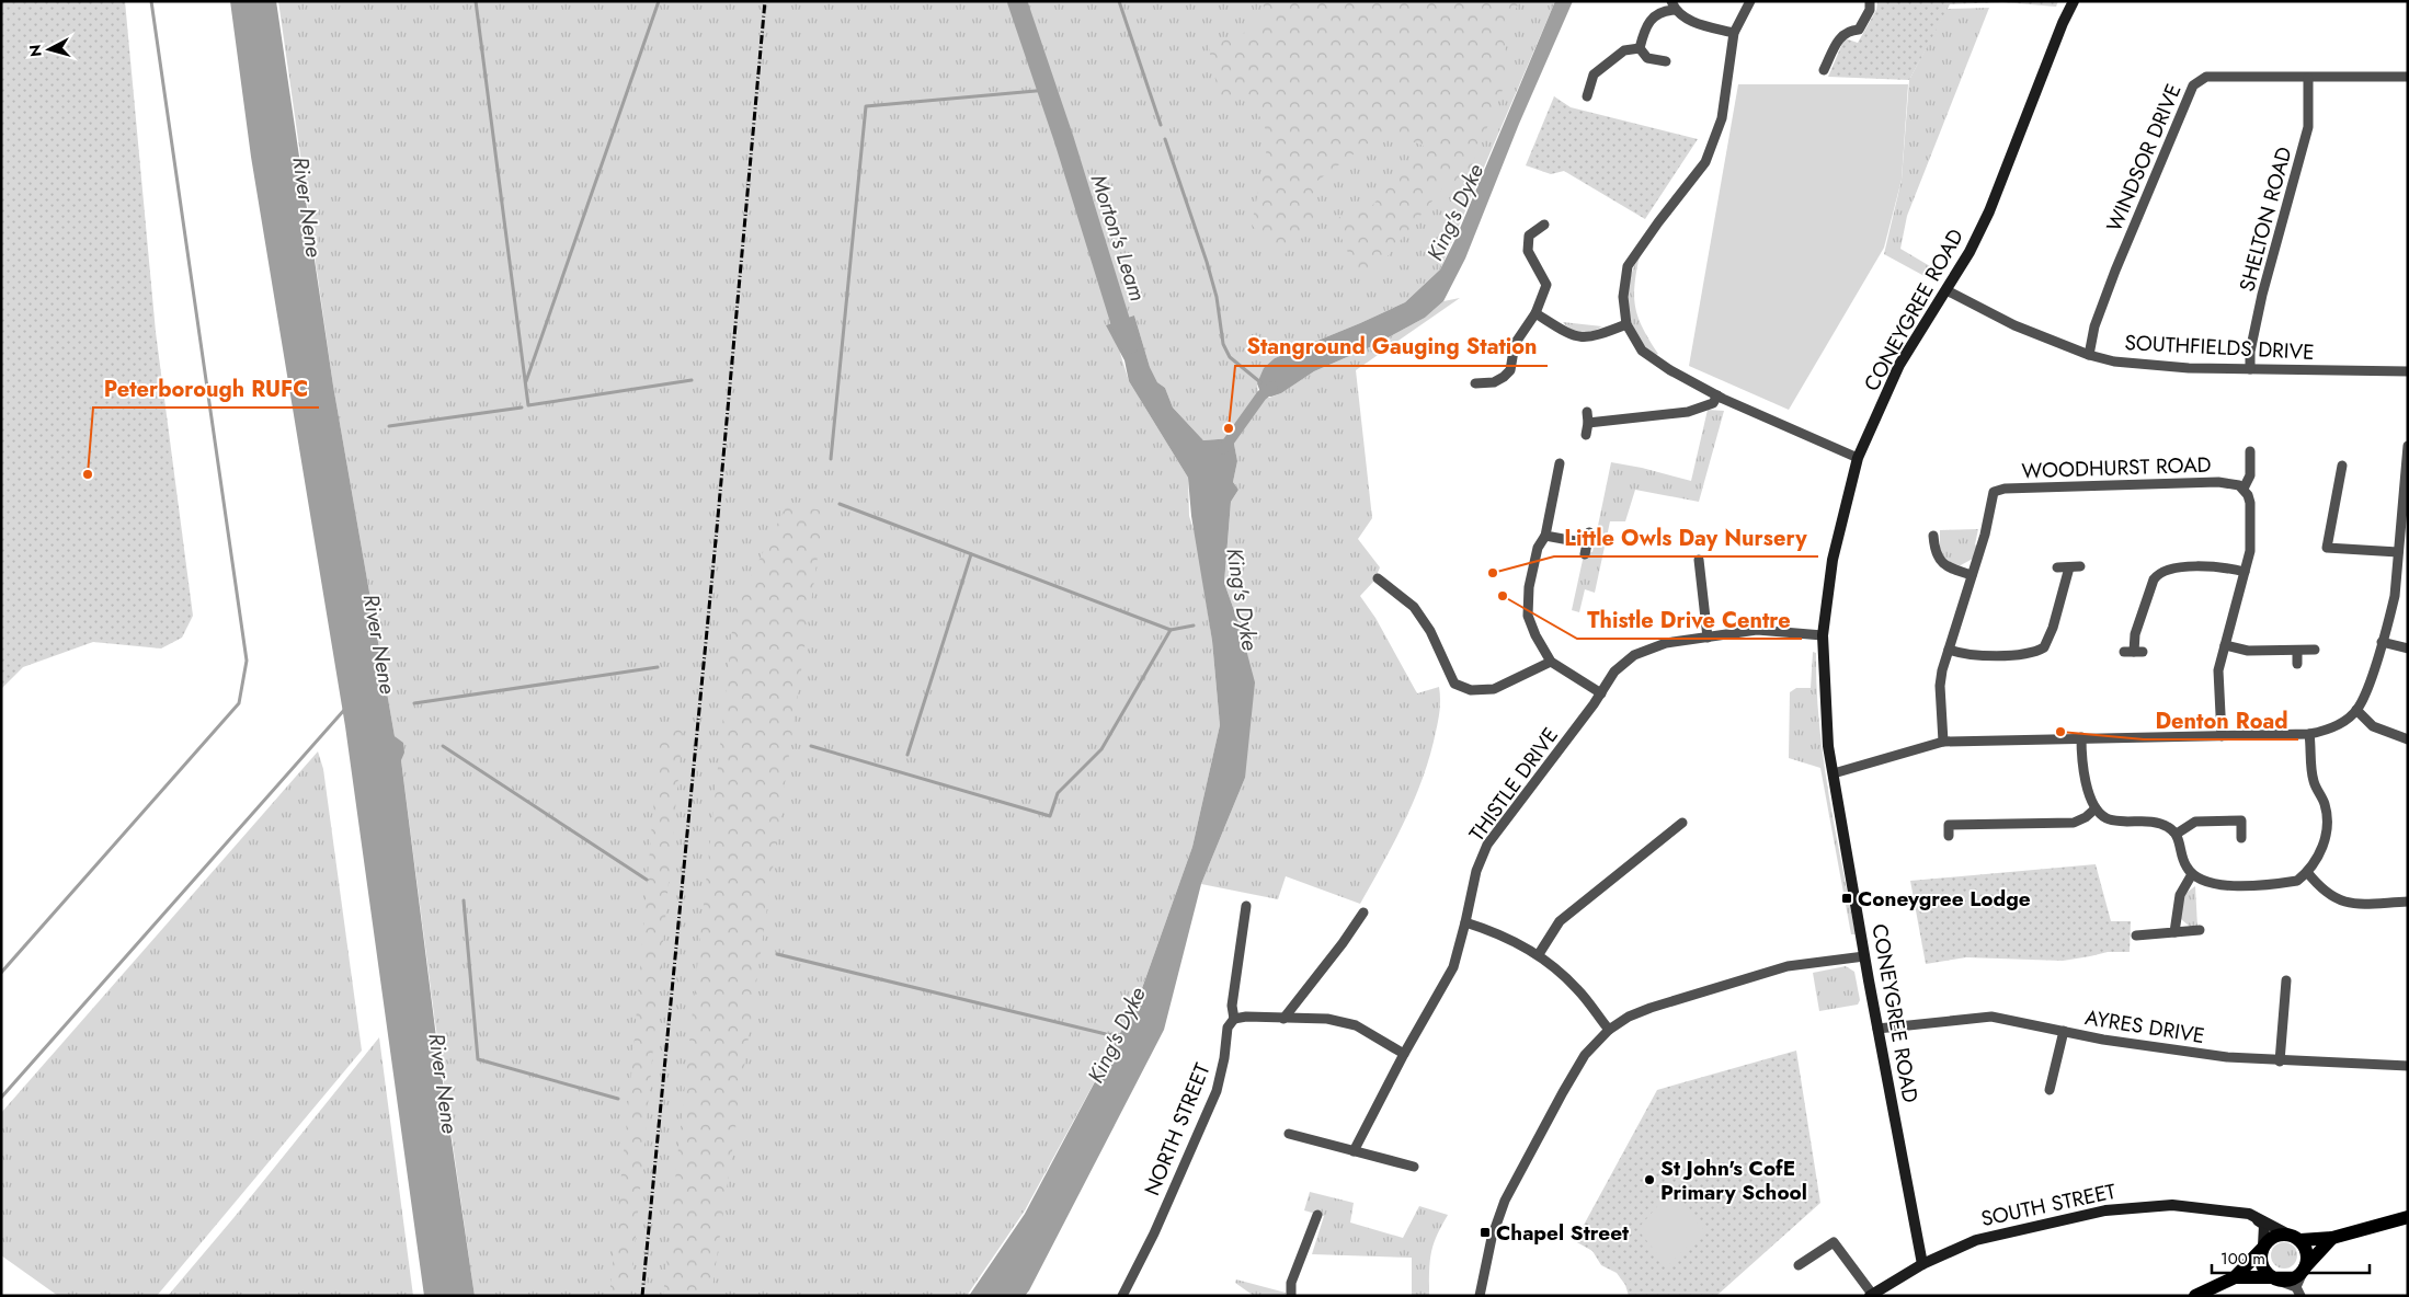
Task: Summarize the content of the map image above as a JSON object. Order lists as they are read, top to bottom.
{
  "streets": {
    "street": [
      "WINDSOR DRIVE",
      "SHELTON ROAD",
      "CONEYGREE ROAD",
      "SOUTHFIELDS DRIVE",
      "WOODHURST ROAD",
      "THISTLE DRIVE",
      "AYRES DRIVE",
      "NORTH STREET",
      "SOUTH STREET"
    ]
  },
  "crossings": [
    ["WINDSOR DRIVE", "SHELTON ROAD"],
    ["WINDSOR DRIVE", "SOUTHFIELDS DRIVE"],
    ["SHELTON ROAD", "SOUTHFIELDS DRIVE"],
    ["CONEYGREE ROAD", "SOUTHFIELDS DRIVE"],
    ["CONEYGREE ROAD", "THISTLE DRIVE"],
    ["CONEYGREE ROAD", "AYRES DRIVE"],
    ["CONEYGREE ROAD", "SOUTH STREET"]
  ],
  "water": ["River Nene", "King's Dyke", "Morton's Leam"],
  "places": {
    "other": [
      "Stanground Gauging Station",
      "Peterborough RUFC",
      "Little Owls Day Nursery",
      "Thistle Drive Centre",
      "Denton Road",
      "St John's CofE Primary School"
    ],
    "transit": ["Coneygree Lodge", "Chapel Street"]
  },
  "scale_bar": "100 m",
  "north": "left"
}
